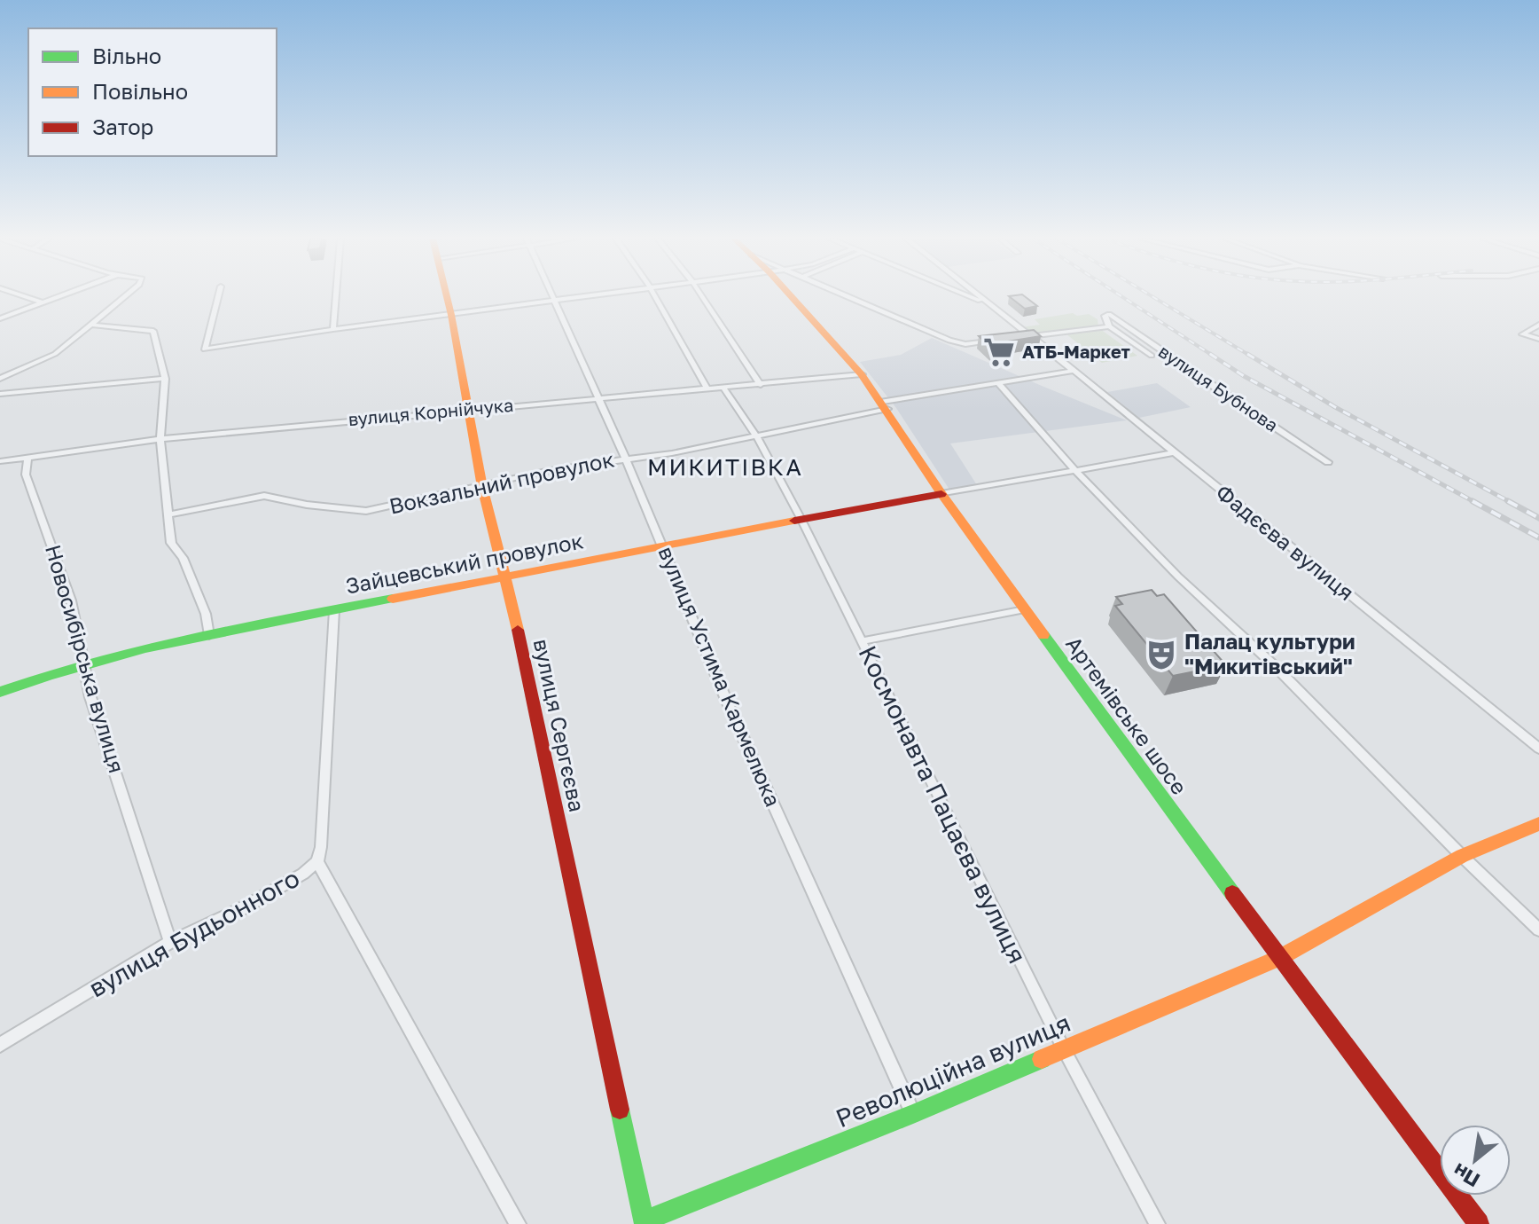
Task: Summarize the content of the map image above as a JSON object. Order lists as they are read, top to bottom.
{
  "streets": {
    "street": [
      "вулиця Бубнова",
      "вулиця Корнійчука",
      "Вокзальний провулок",
      "Фадєєва вулиця",
      "Зайцевський провулок",
      "Новосибірська вулиця",
      "вулиця Устима Кармелюка",
      "Артемівське шосе",
      "вулиця Сергєєва",
      "Космонавта Пацаєва вулиця",
      "вулиця Будьонного",
      "Революційна вулиця"
    ]
  },
  "crossings": [
    ["вулиця Корнійчука", "Новосибірська вулиця"],
    ["вулиця Корнійчука", "вулиця Устима Кармелюка"],
    ["вулиця Корнійчука", "Артемівське шосе"],
    ["вулиця Корнійчука", "вулиця Сергєєва"],
    ["вулиця Корнійчука", "Космонавта Пацаєва вулиця"],
    ["Вокзальний провулок", "Фадєєва вулиця"],
    ["Вокзальний провулок", "вулиця Устима Кармелюка"],
    ["Вокзальний провулок", "Артемівське шосе"],
    ["Вокзальний провулок", "вулиця Сергєєва"],
    ["Вокзальний провулок", "Космонавта Пацаєва вулиця"],
    ["Зайцевський провулок", "Новосибірська вулиця"],
    ["Зайцевський провулок", "вулиця Устима Кармелюка"],
    ["Зайцевський провулок", "Артемівське шосе"],
    ["Зайцевський провулок", "вулиця Сергєєва"],
    ["Зайцевський провулок", "Космонавта Пацаєва вулиця"],
    ["Зайцевський провулок", "вулиця Будьонного"],
    ["Новосибірська вулиця", "вулиця Будьонного"],
    ["вулиця Устима Кармелюка", "Революційна вулиця"],
    ["Артемівське шосе", "Революційна вулиця"],
    ["вулиця Сергєєва", "Революційна вулиця"],
    ["Космонавта Пацаєва вулиця", "Революційна вулиця"]
  ],
  "districts": ["МИКИТІВКА"],
  "places": {
    "supermarket": ["АТБ-Маркет"],
    "theatre": ["Палац культури \"Микитівський\""]
  },
  "legend": ["Вільно", "Повільно", "Затор"],
  "north": "bottom left"
}
